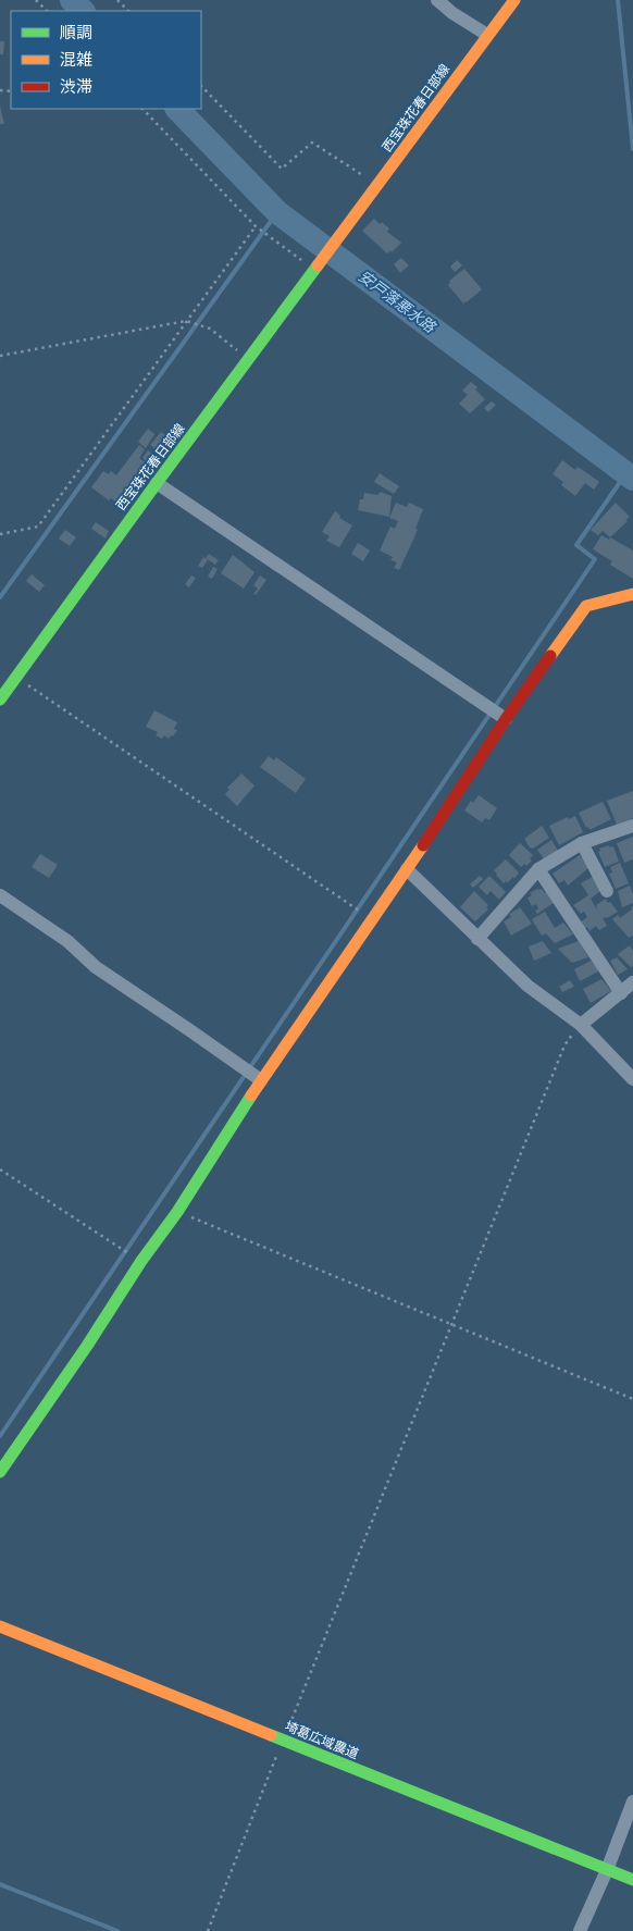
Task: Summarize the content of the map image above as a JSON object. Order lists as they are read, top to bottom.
{
  "streets": {
    "street": ["西宝珠花春日部線", "埼葛広域農道"]
  },
  "water": ["安戸落悪水路"],
  "legend": ["順調", "混雑", "渋滞"]
}
